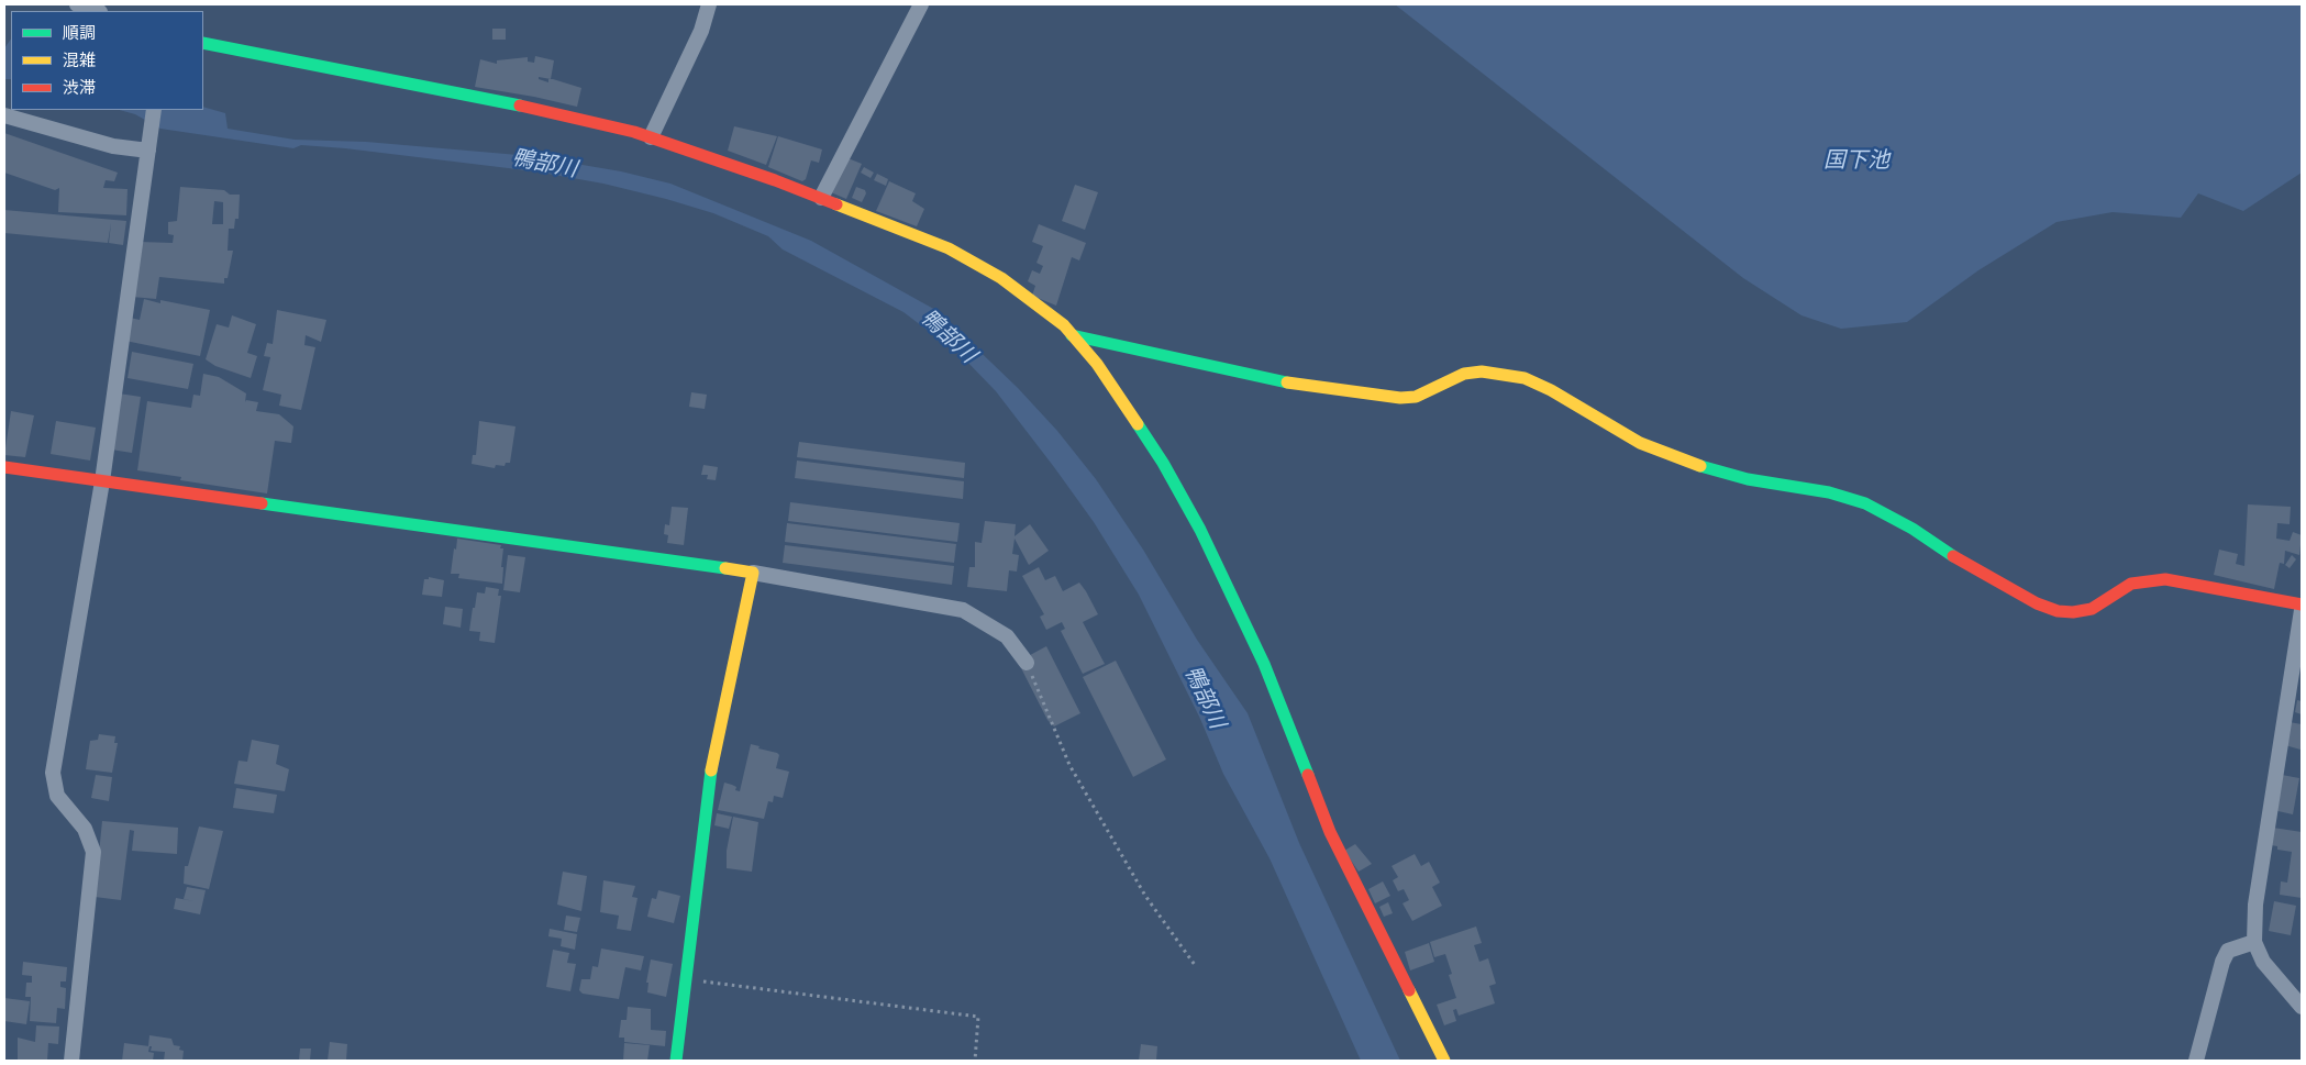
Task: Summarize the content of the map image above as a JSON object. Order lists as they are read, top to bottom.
{
  "water": ["国下池", "鴨部川"],
  "legend": ["順調", "混雑", "渋滞"]
}
